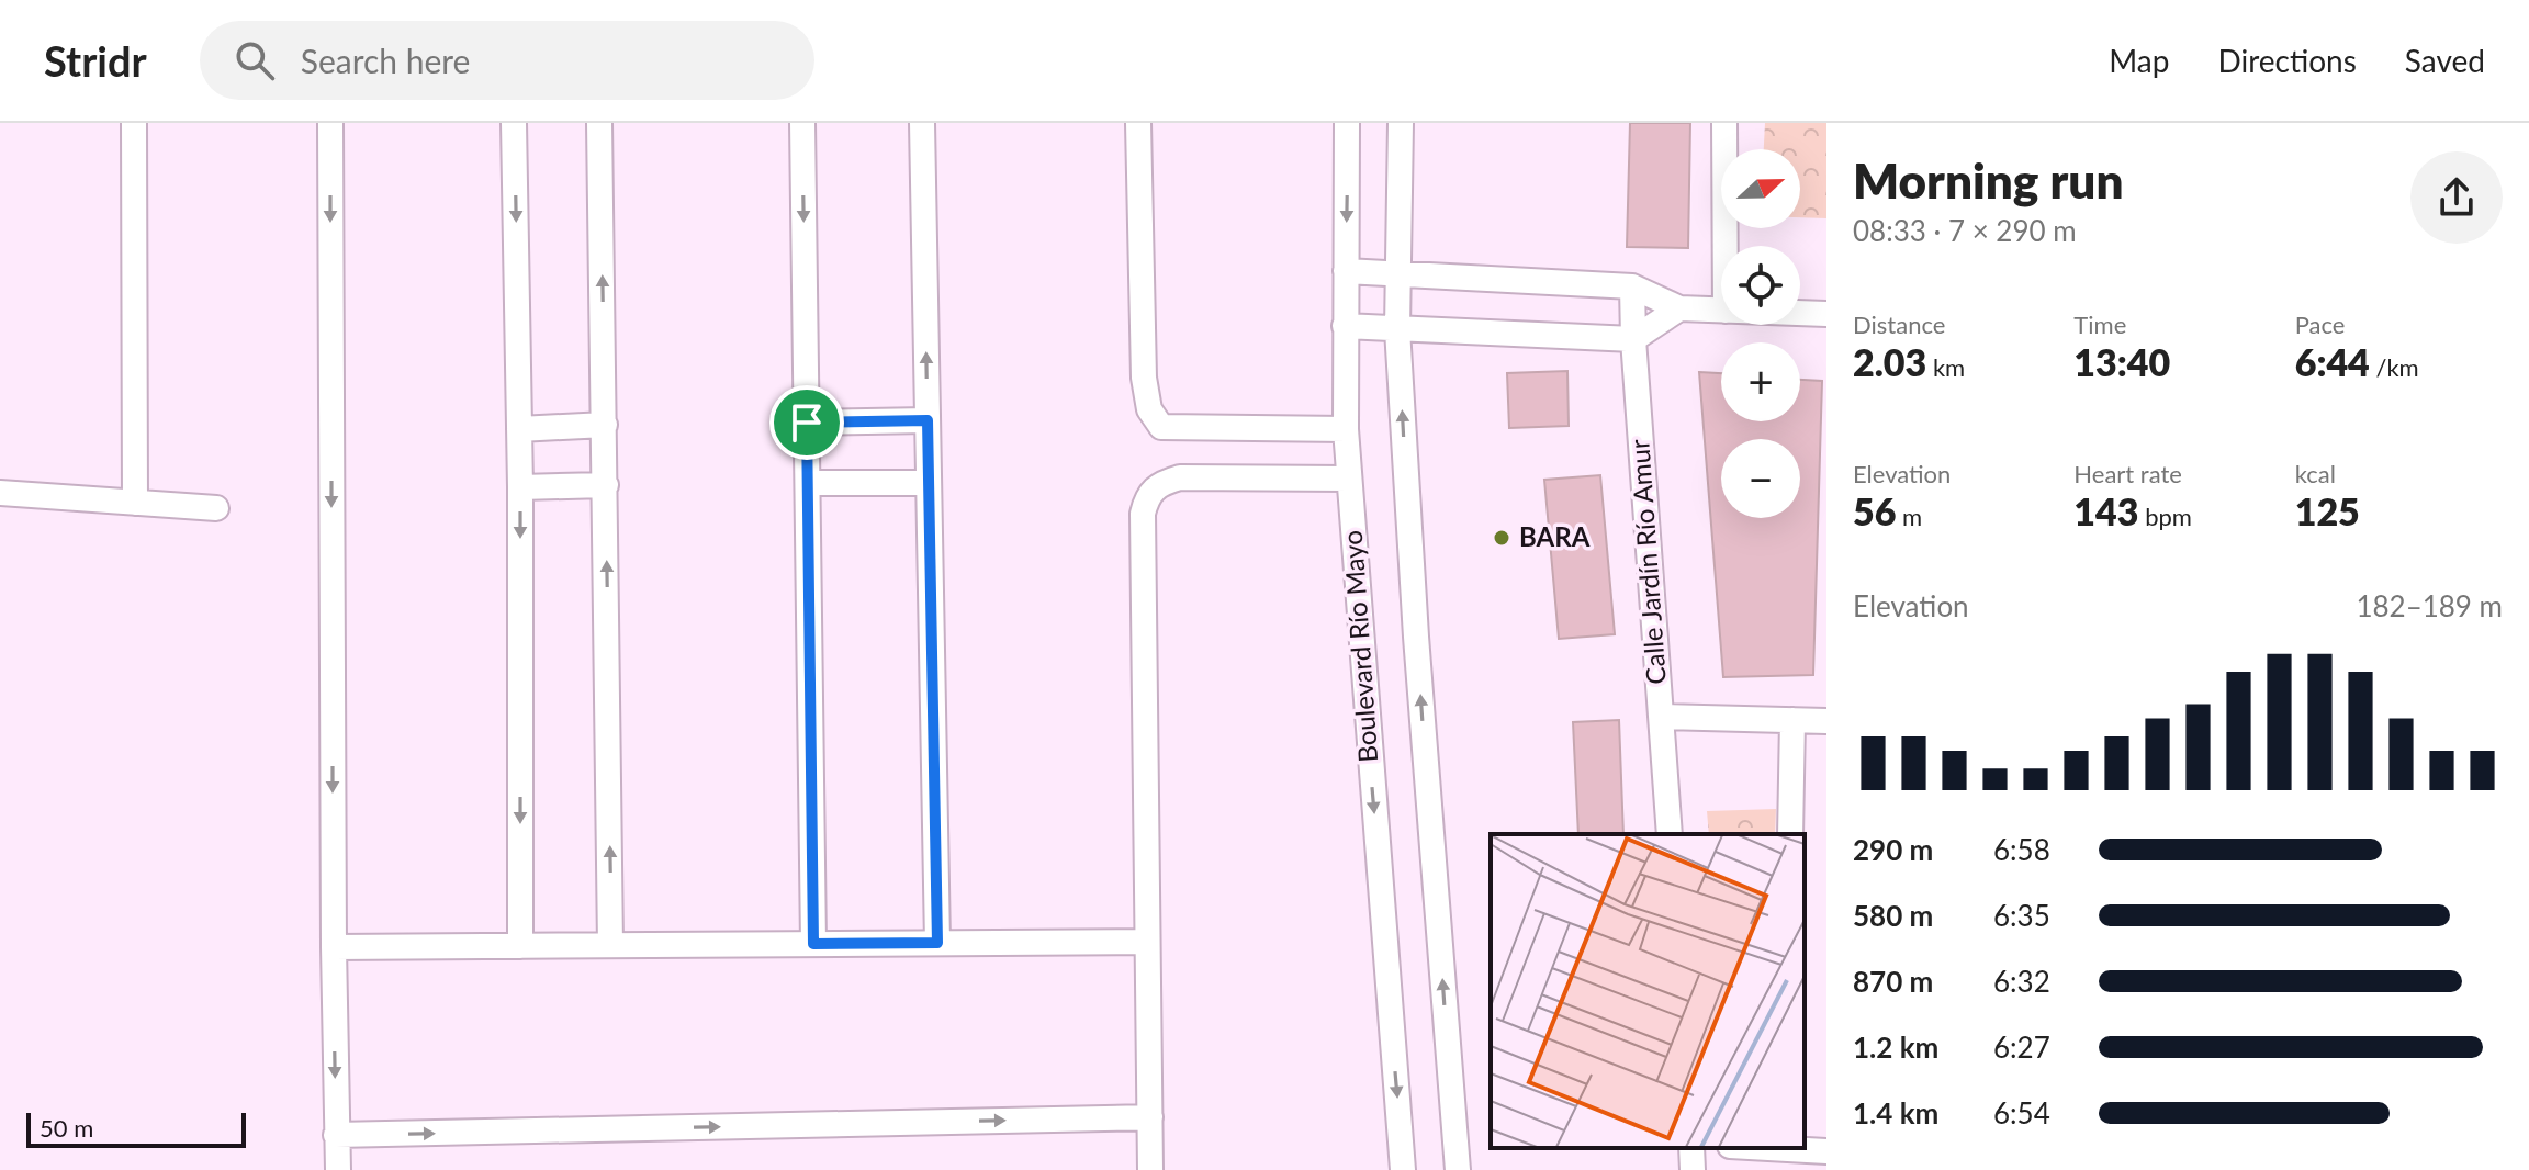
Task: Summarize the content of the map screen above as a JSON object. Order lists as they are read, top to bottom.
{
  "streets": {
    "street": ["Calle Jardín Río Amur", "Boulevard Río Mayo"]
  },
  "places": ["BARA"],
  "scale_bar": "50 m",
  "north": "right",
  "page": {
    "header": "Stridr",
    "search": "Search here",
    "nav": ["Map", "Directions", "Saved"],
    "heading": ["Morning run", "08:33 · 7 × 290 m"],
    "map_buttons": ["+", "−"],
    "stats": [
      ["Distance", "2.03 km"],
      ["Time", "13:40"],
      ["Pace", "6:44 /km"],
      ["Elevation", "56 m"],
      ["Heart rate", "143 bpm"],
      ["kcal", "125"]
    ],
    "chart": ["Elevation", "182–189 m"],
    "list": [
      {
        "name": "290 m",
        "note": "6:58"
      },
      {
        "name": "580 m",
        "note": "6:35"
      },
      {
        "name": "870 m",
        "note": "6:32"
      },
      {
        "name": "1.2 km",
        "note": "6:27"
      },
      {
        "name": "1.4 km",
        "note": "6:54"
      }
    ],
    "scale": "50 m"
  }
}
